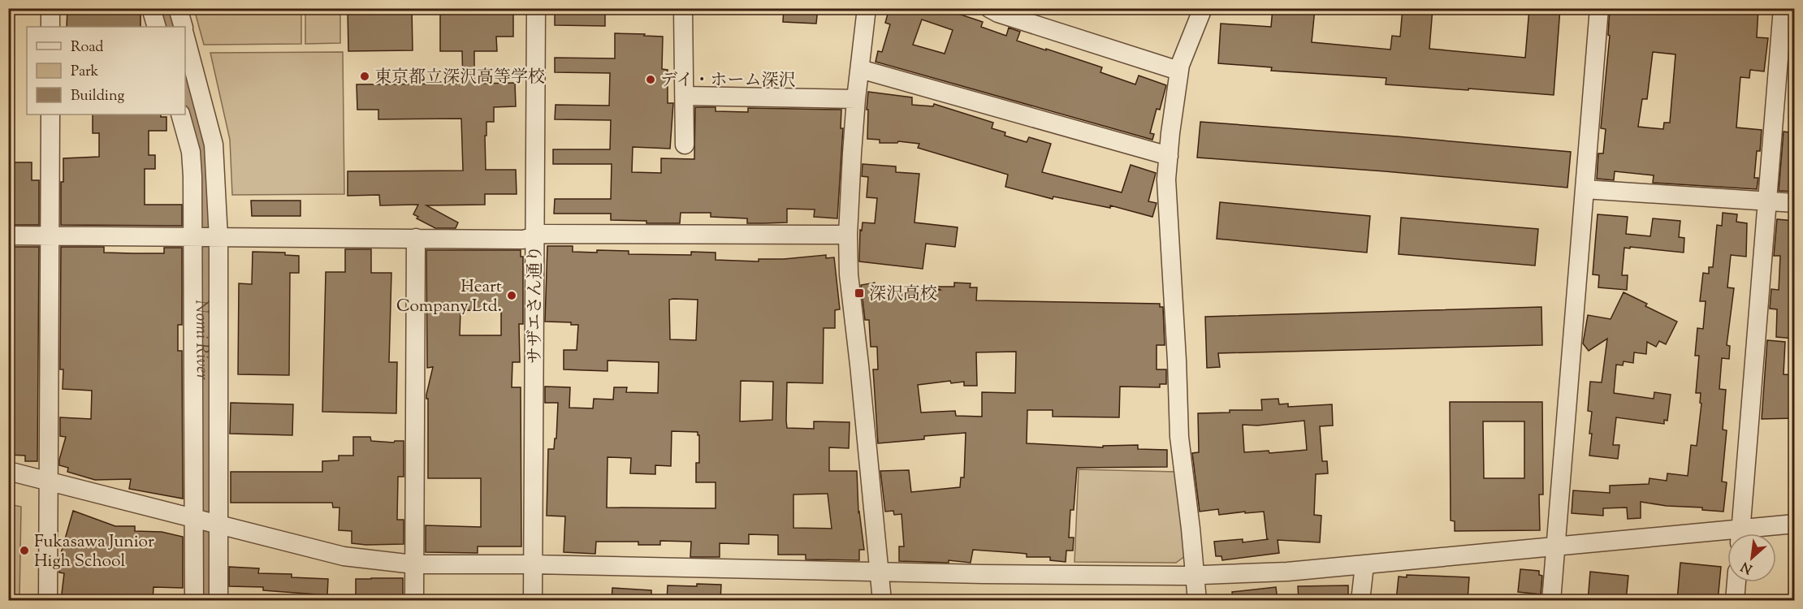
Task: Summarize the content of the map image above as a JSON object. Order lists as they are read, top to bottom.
{
  "streets": {
    "street": ["サザエさん通り"]
  },
  "water": ["Nomi River"],
  "places": {
    "other": [
      "東京都立深沢高等学校",
      "デイ・ホーム深沢",
      "Heart Company Ltd.",
      "Fukasawa Junior High School"
    ],
    "transit": ["深沢高校"]
  },
  "legend": ["Road", "Park", "Building"],
  "north": "bottom left"
}
